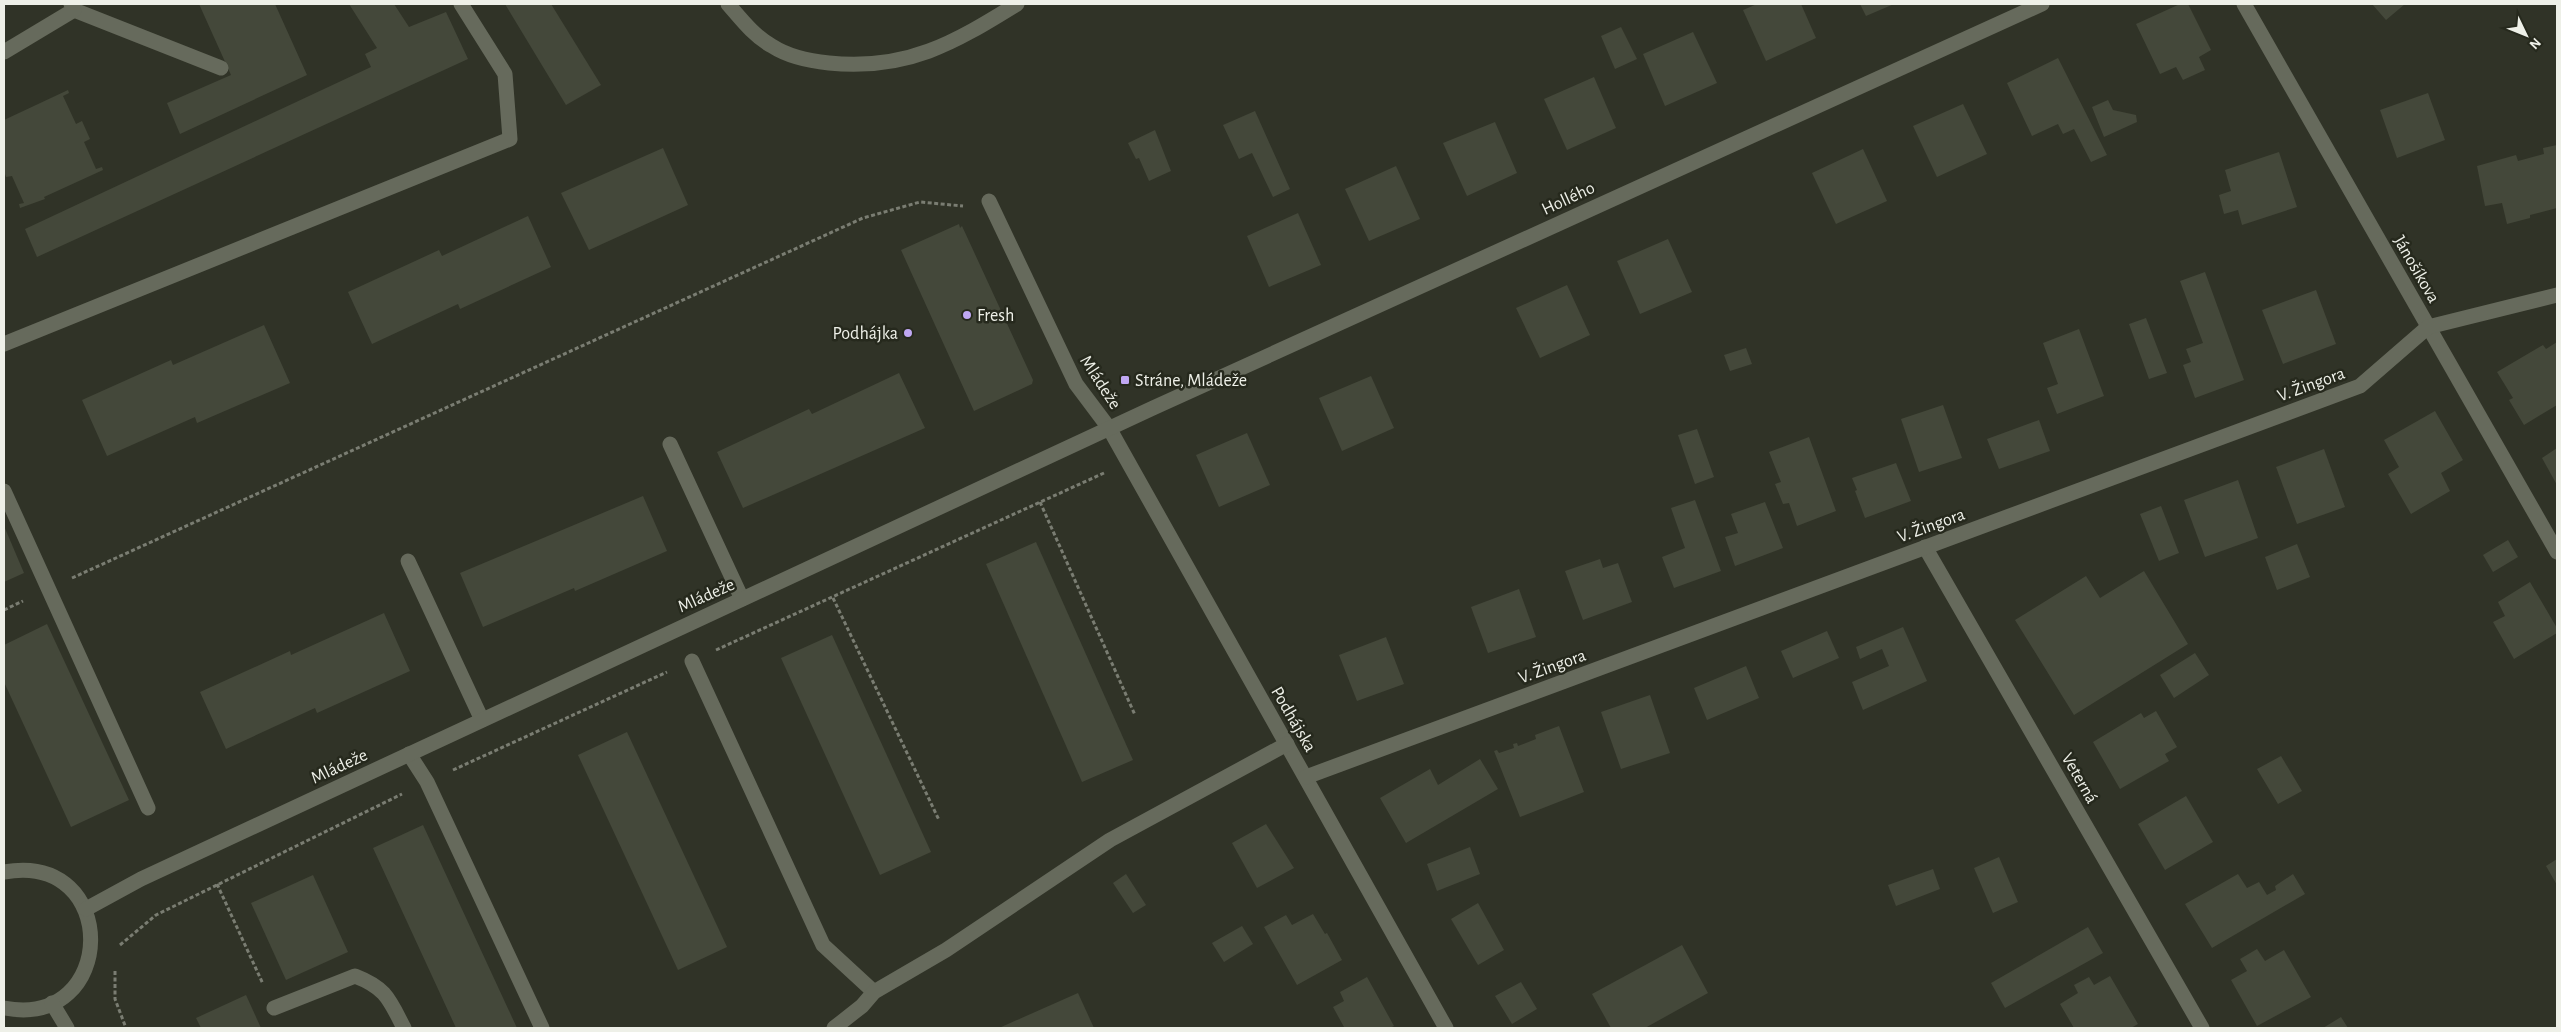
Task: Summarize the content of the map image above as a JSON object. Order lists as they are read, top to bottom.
{
  "streets": {
    "street": [
      "Hollého",
      "Jánošíkova",
      "Mládeže",
      "V. Žingora",
      "Podhájska",
      "Veterná"
    ]
  },
  "crossings": [
    ["Hollého", "Mládeže"],
    ["Hollého", "Podhájska"],
    ["Jánošíkova", "V. Žingora"],
    ["Mládeže", "Podhájska"],
    ["V. Žingora", "Podhájska"],
    ["V. Žingora", "Veterná"]
  ],
  "places": {
    "other": ["Fresh", "Podhájka"],
    "transit": ["Stráne, Mládeže"]
  },
  "north": "bottom right"
}
